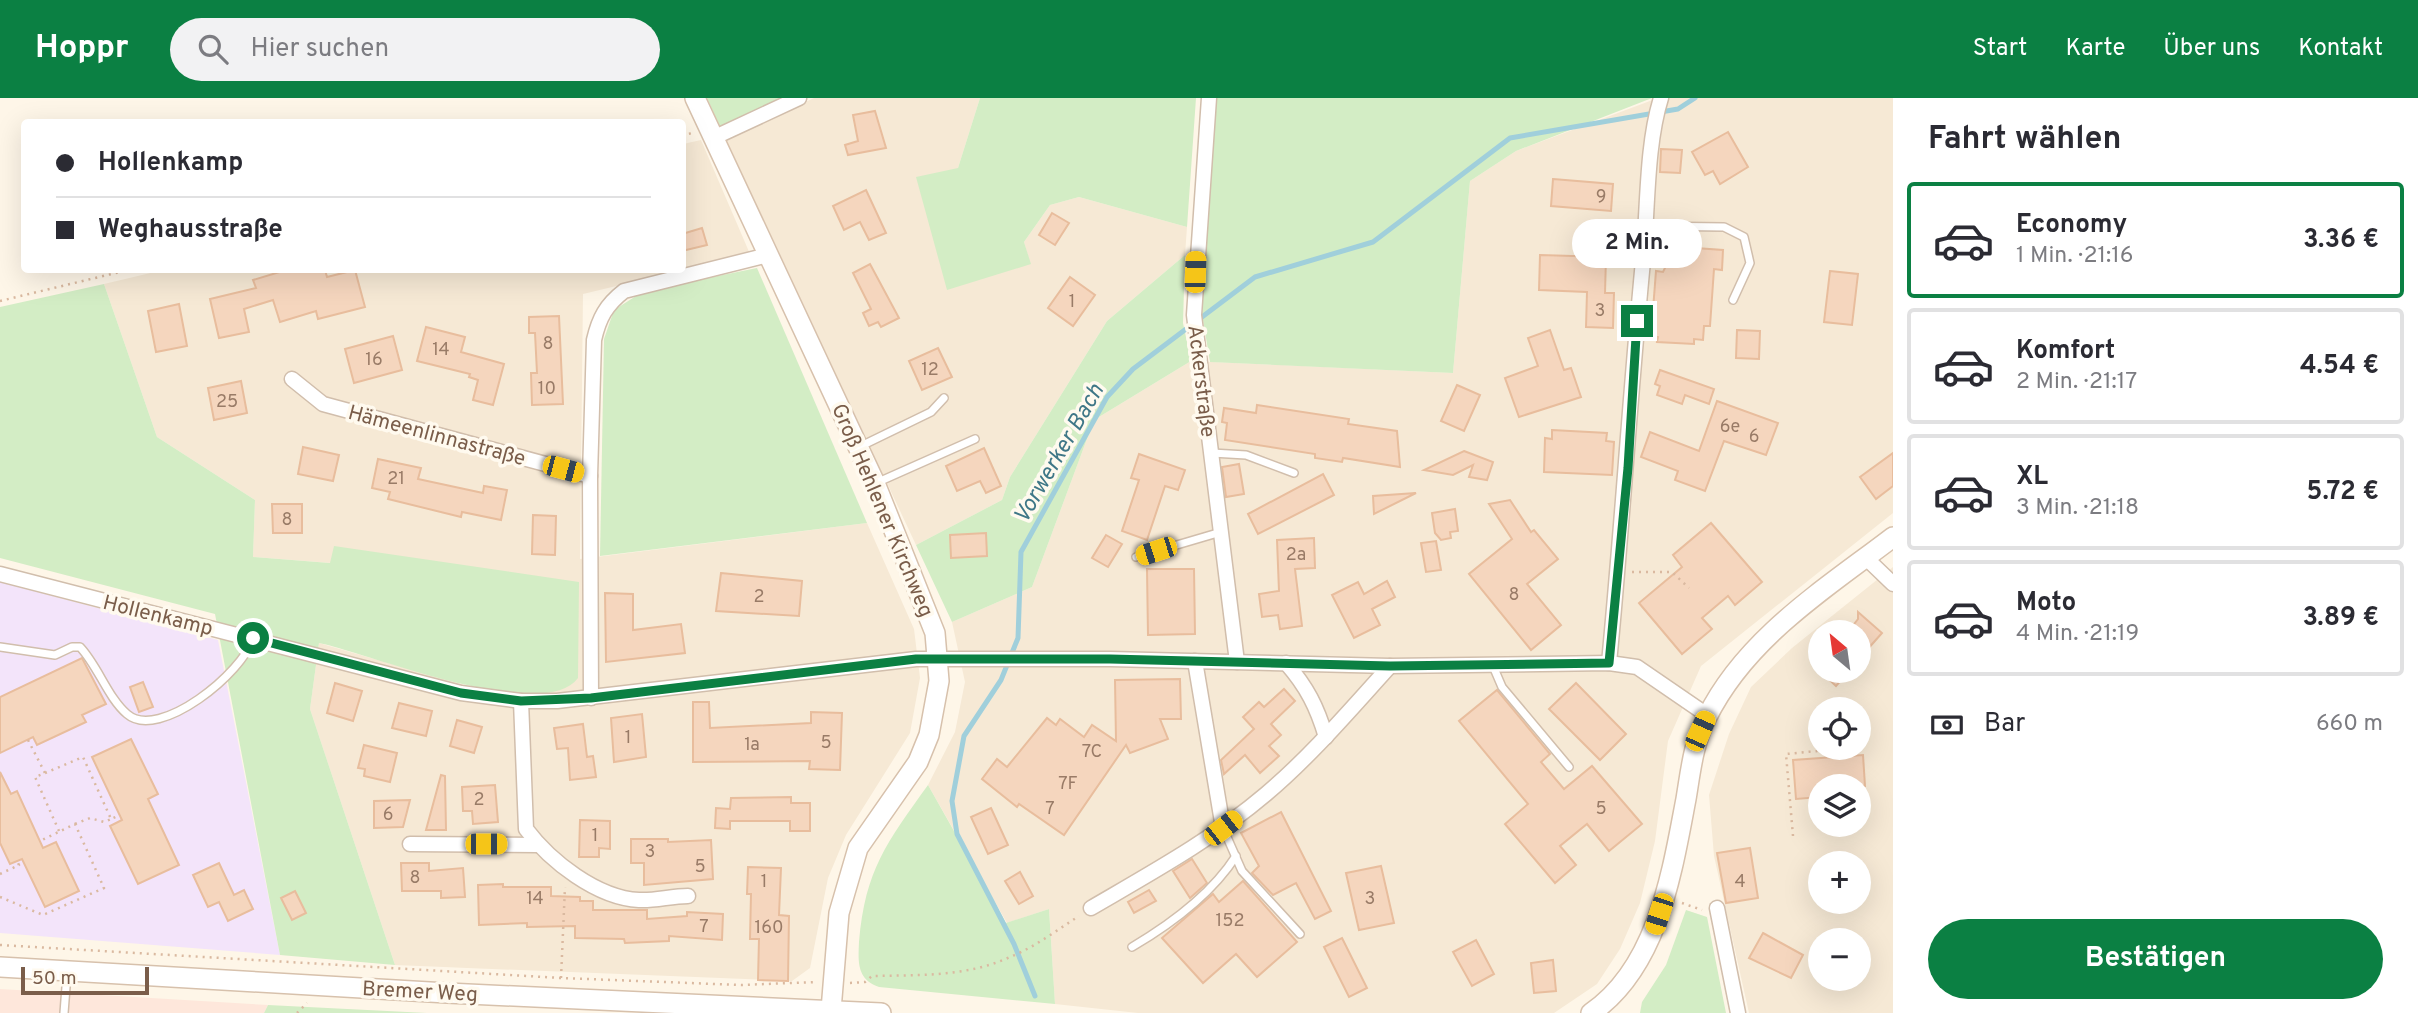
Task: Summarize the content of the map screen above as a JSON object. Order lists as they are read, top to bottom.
{
  "streets": {
    "main road": ["Groß Hehlener Kirchweg", "Bremer Weg"],
    "street": ["Ackerstraße", "Hämeenlinnastraße", "Hollenkamp"]
  },
  "crossings": [
    ["Ackerstraße", "Hollenkamp"],
    ["Groß Hehlener Kirchweg", "Hollenkamp"],
    ["Groß Hehlener Kirchweg", "Bremer Weg"]
  ],
  "water": ["Vorwerker Bach"],
  "house_numbers": [
    "9",
    "1",
    "3",
    "8",
    "14",
    "16",
    "12",
    "10",
    "25",
    "6e",
    "6",
    "21",
    "8",
    "2a",
    "8",
    "2",
    "1",
    "5",
    "1a",
    "7C",
    "7F",
    "2",
    "7",
    "5",
    "6",
    "1",
    "3",
    "5",
    "8",
    "1",
    "4",
    "14",
    "3",
    "152",
    "7",
    "160"
  ],
  "scale_bar": "50 m",
  "north": "top left",
  "page": {
    "header": "Hoppr",
    "search": "Hier suchen",
    "nav": [
      "Start",
      "Karte",
      "Über uns",
      "Kontakt"
    ],
    "heading": "Fahrt wählen",
    "banner": ["Hollenkamp", "Weghausstraße"],
    "list": [
      {
        "name": "Economy",
        "note": "1 Min. · 21:16",
        "value": "3.36 €"
      },
      {
        "name": "Komfort",
        "note": "2 Min. · 21:17",
        "value": "4.54 €"
      },
      {
        "name": "XL",
        "note": "3 Min. · 21:18",
        "value": "5.72 €"
      },
      {
        "name": "Moto",
        "note": "4 Min. · 21:19",
        "value": "3.89 €"
      }
    ],
    "bubble": "2 Min.",
    "map_buttons": ["+", "−"],
    "pay": ["Bar", "660 m"],
    "buttons": "Bestätigen",
    "scale": "50 m"
  }
}
